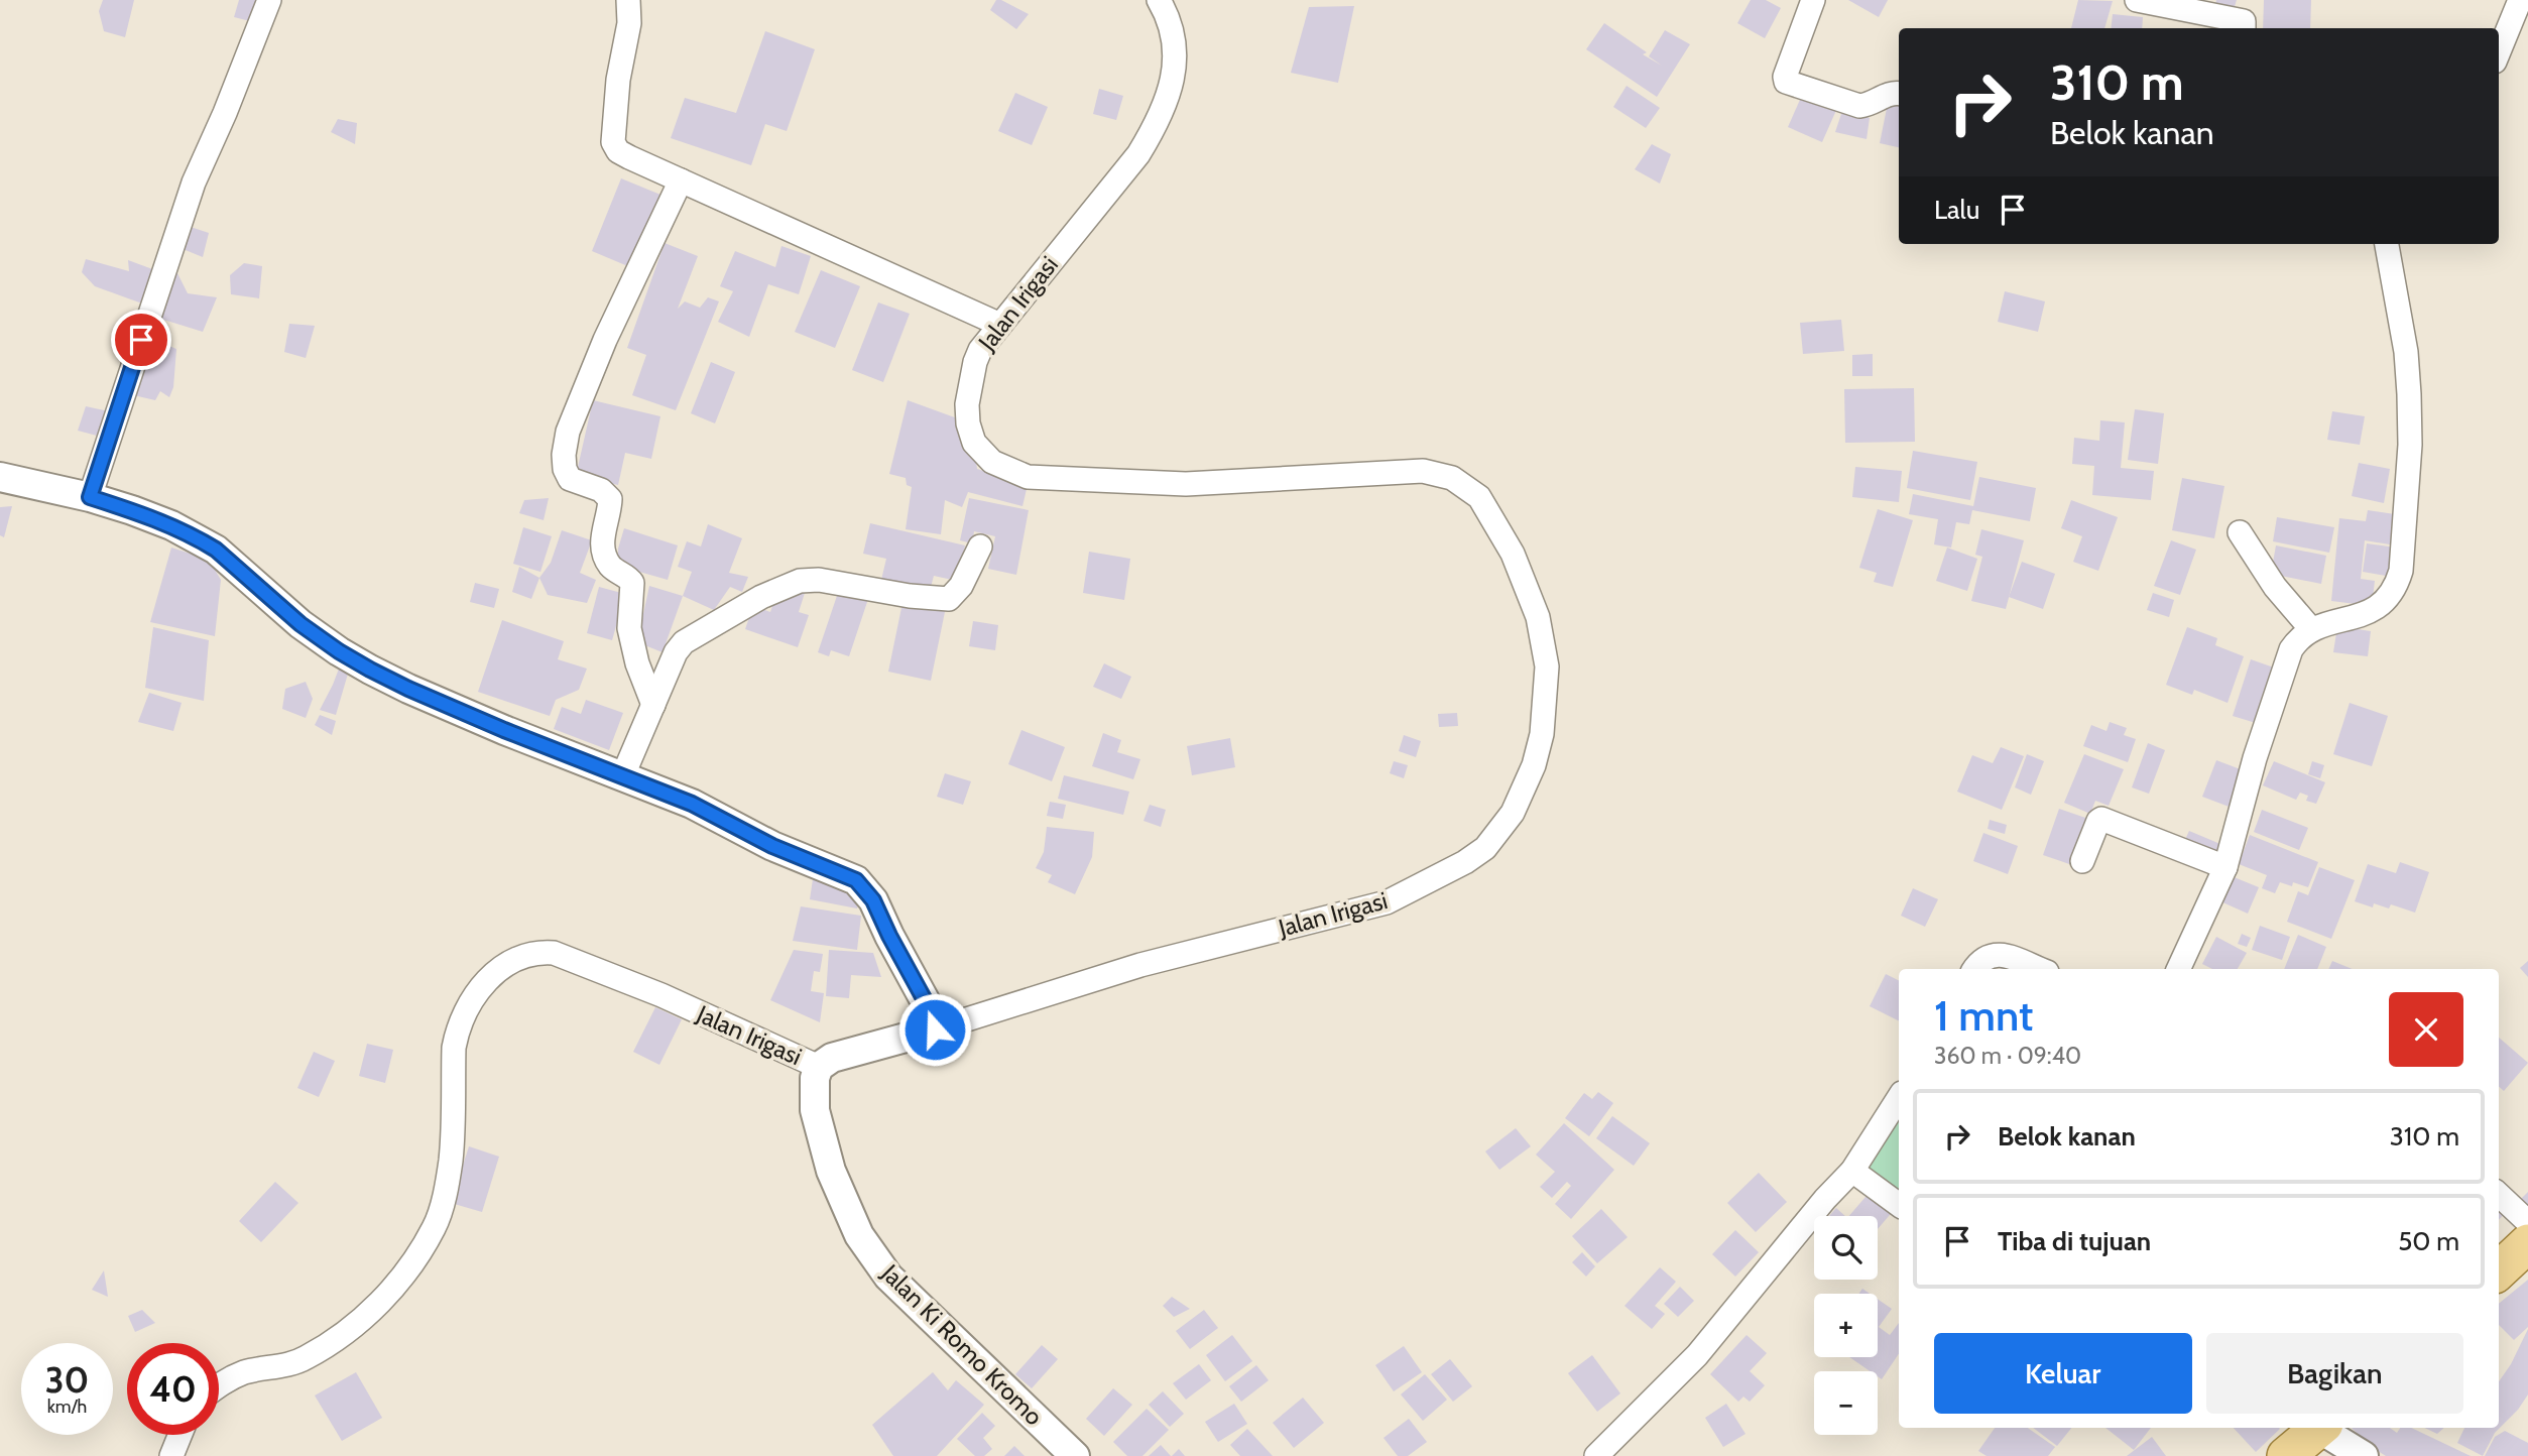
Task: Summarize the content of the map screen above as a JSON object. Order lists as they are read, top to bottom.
{
  "streets": {
    "street": ["Jalan Irigasi", "Jalan Ki Romo Kromo"]
  },
  "crossings": [
    ["Jalan Irigasi", "Jalan Ki Romo Kromo"]
  ],
  "page": {
    "turn": ["310 m", "Belok kanan"],
    "then": "Lalu",
    "heading": ["1 mnt", "360 m · 09:40"],
    "list": [
      {
        "name": "Belok kanan",
        "value": "310 m"
      },
      {
        "name": "Tiba di tujuan",
        "value": "50 m"
      }
    ],
    "map_buttons": ["+", "−"],
    "buttons": ["Keluar", "Bagikan"],
    "speed": "30 km/h",
    "limit": "40"
  }
}
